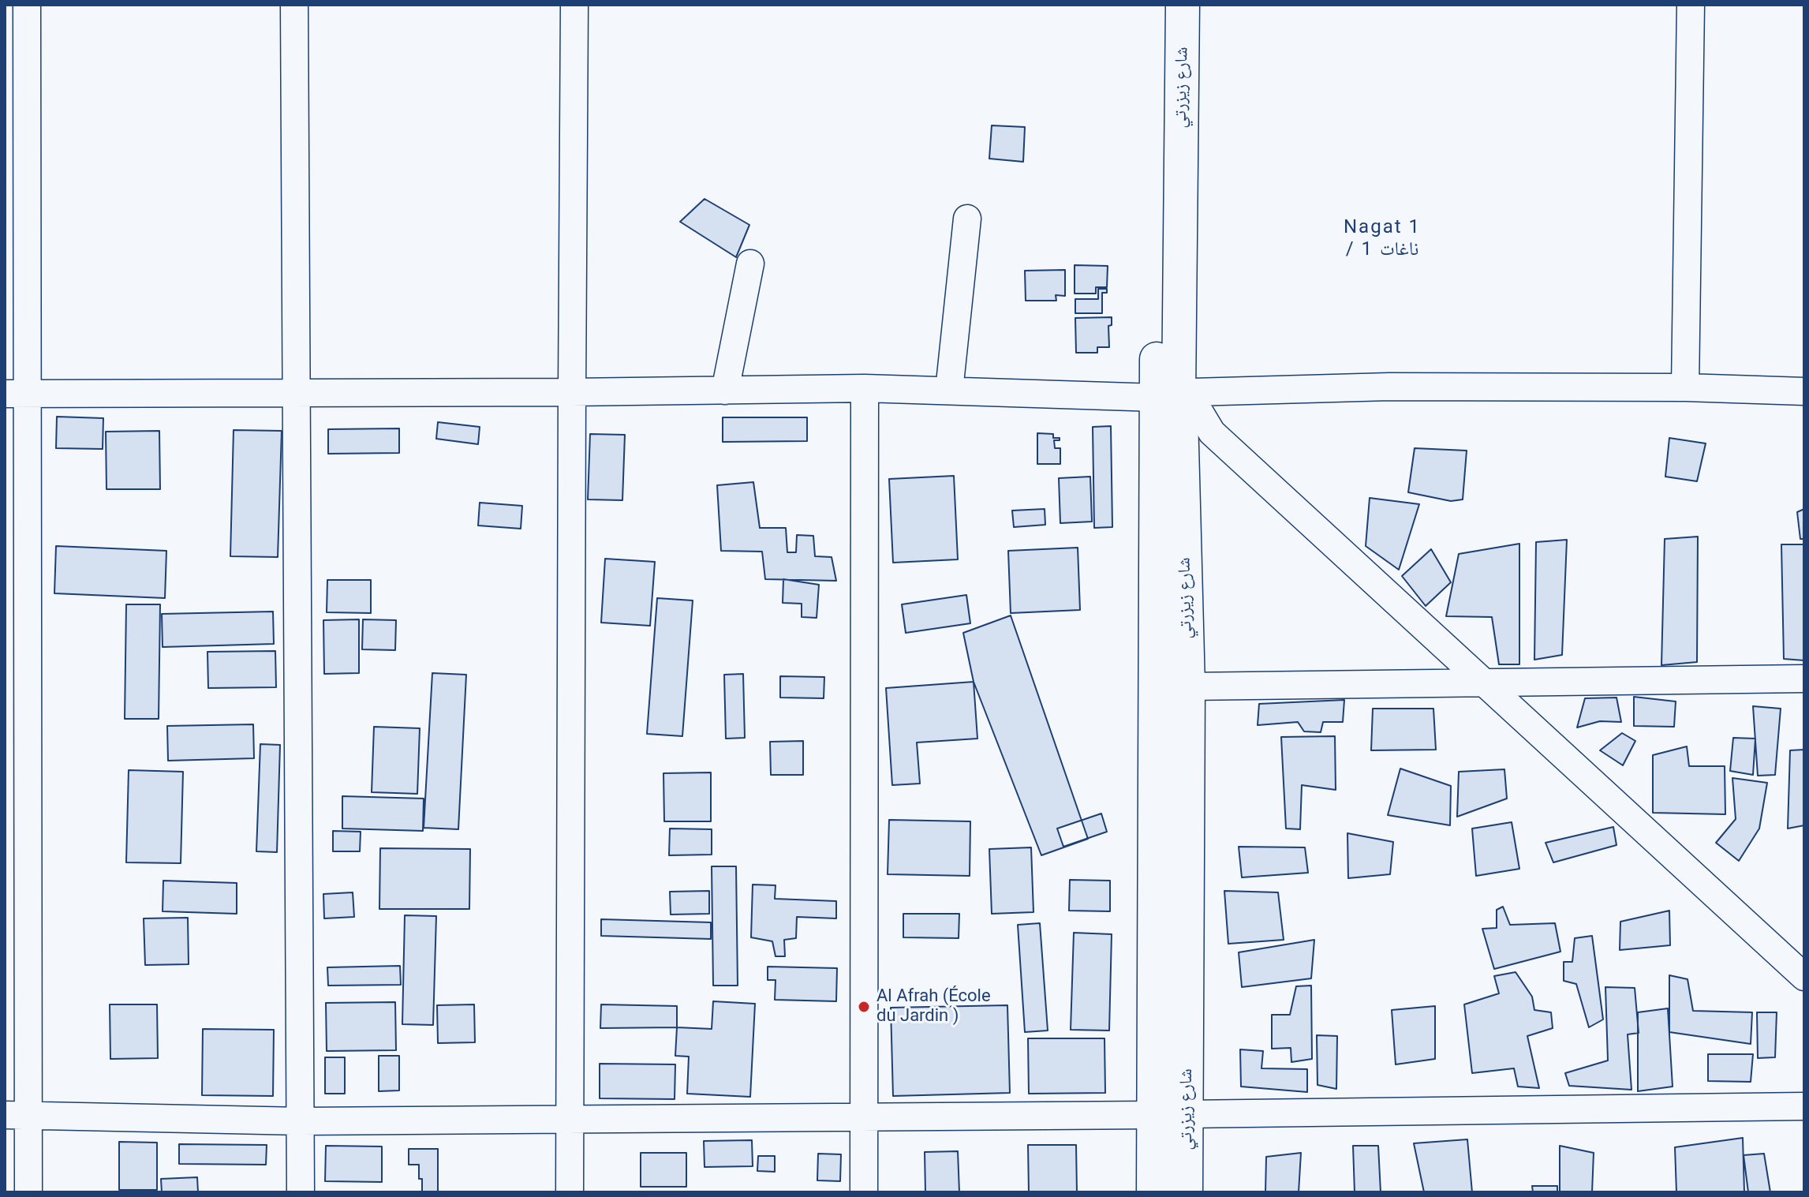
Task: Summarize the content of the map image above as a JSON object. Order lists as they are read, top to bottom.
{
  "streets": {
    "street": ["شارع زيزرتي"]
  },
  "districts": ["Nagat 1 / ناغات 1"],
  "places": ["Al Afrah (École du Jardin )"]
}
